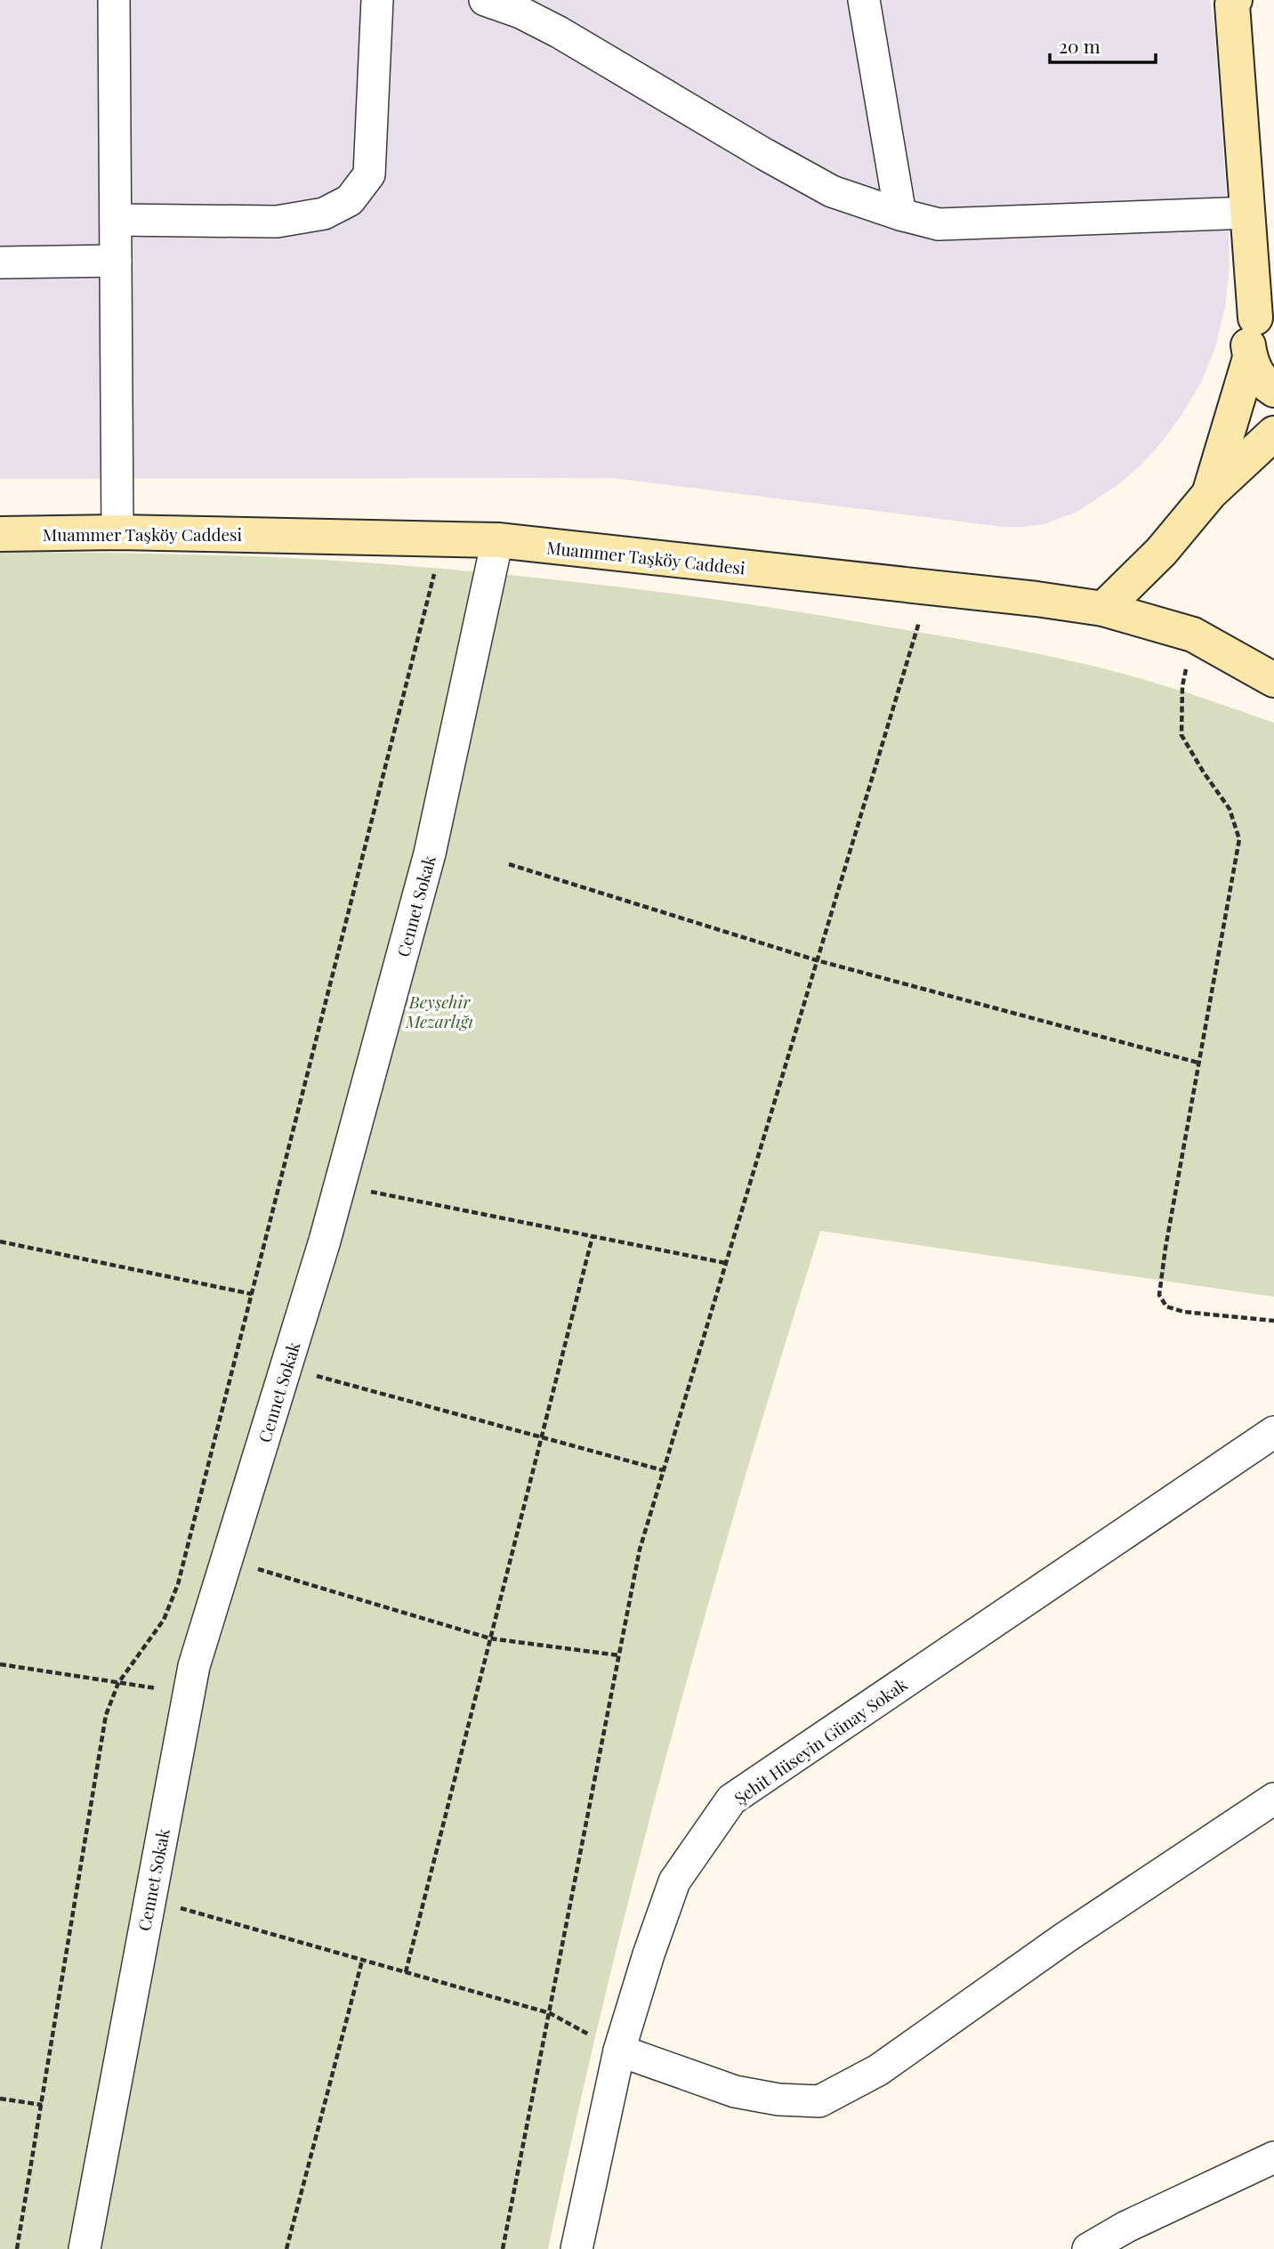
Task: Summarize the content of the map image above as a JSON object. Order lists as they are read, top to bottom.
{
  "streets": {
    "street": ["Muammer Taşköy Caddesi", "Cennet Sokak", "Şehit Hüseyin Günay Sokak"]
  },
  "crossings": [
    ["Muammer Taşköy Caddesi", "Cennet Sokak"]
  ],
  "parks": ["Beyşehir Mezarlığı"],
  "scale_bar": "20 m"
}
